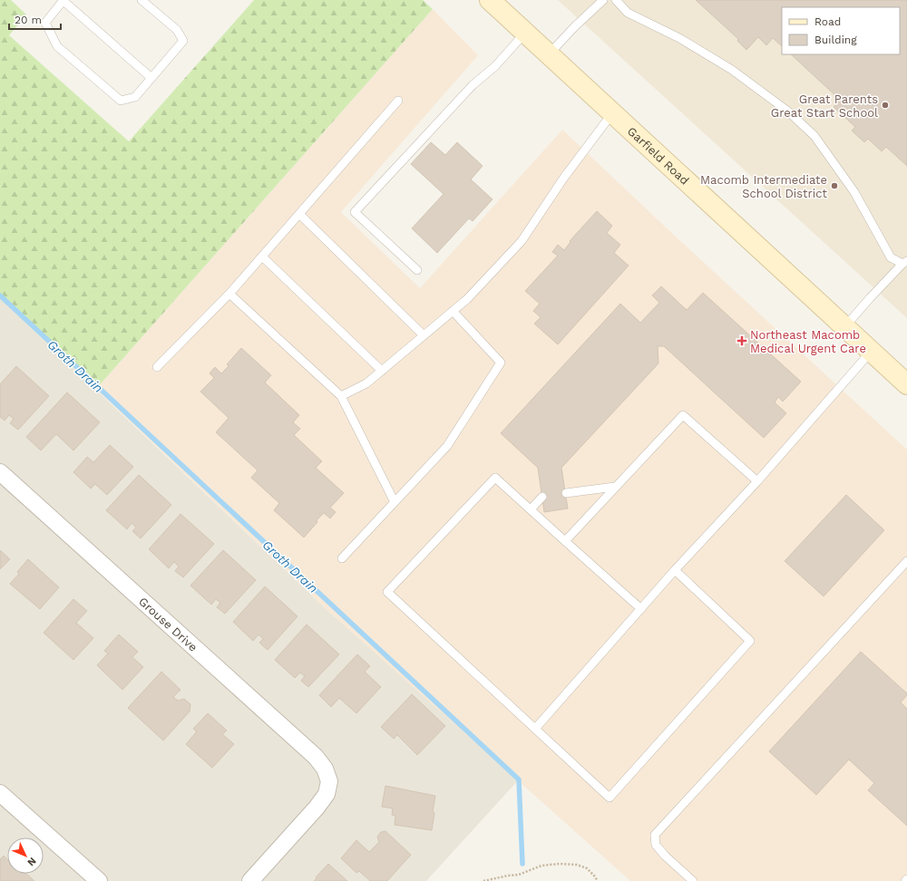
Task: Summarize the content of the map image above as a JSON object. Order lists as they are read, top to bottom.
{
  "streets": {
    "main road": ["Garfield Road"],
    "street": ["Grouse Drive"]
  },
  "water": ["Groth Drain"],
  "places": {
    "other": ["Great Parents Great Start School", "Macomb Intermediate School District"],
    "health": ["Northeast Macomb Medical Urgent Care"]
  },
  "legend": ["Road", "Building"],
  "scale_bar": "20 m",
  "north": "bottom right"
}
